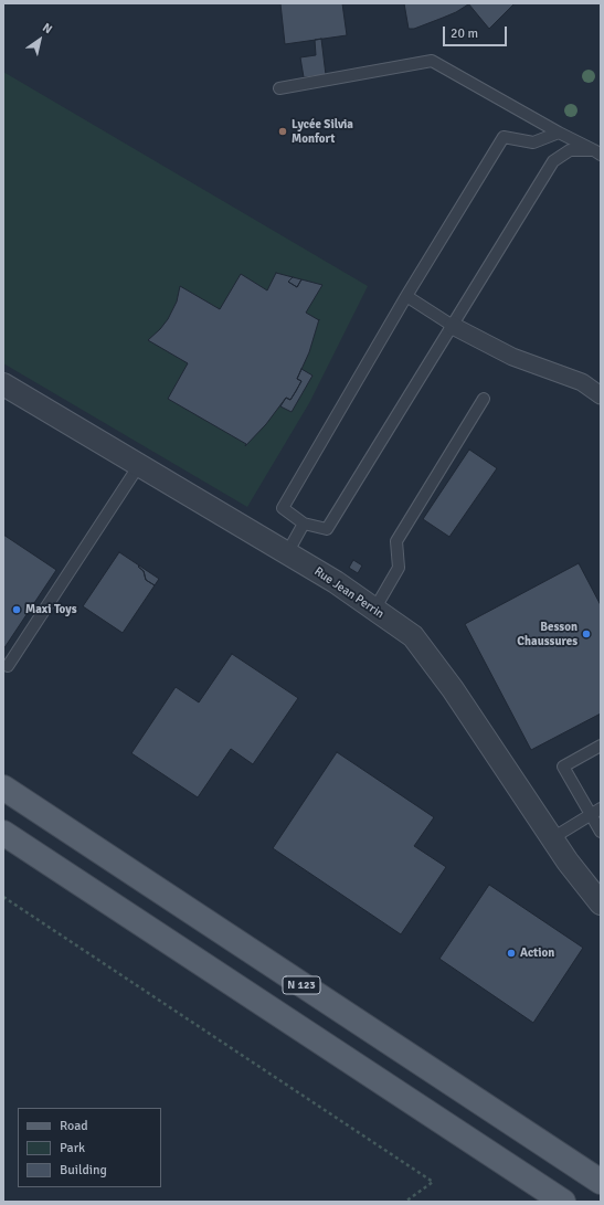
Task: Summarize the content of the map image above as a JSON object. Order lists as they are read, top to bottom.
{
  "streets": {
    "main road": ["N 123"],
    "street": ["Rue Jean Perrin"]
  },
  "places": [
    "Lycée Silvia Monfort",
    "Maxi Toys",
    "Besson Chaussures",
    "Action"
  ],
  "legend": ["Road", "Park", "Building"],
  "scale_bar": "20 m",
  "north": "top right"
}
